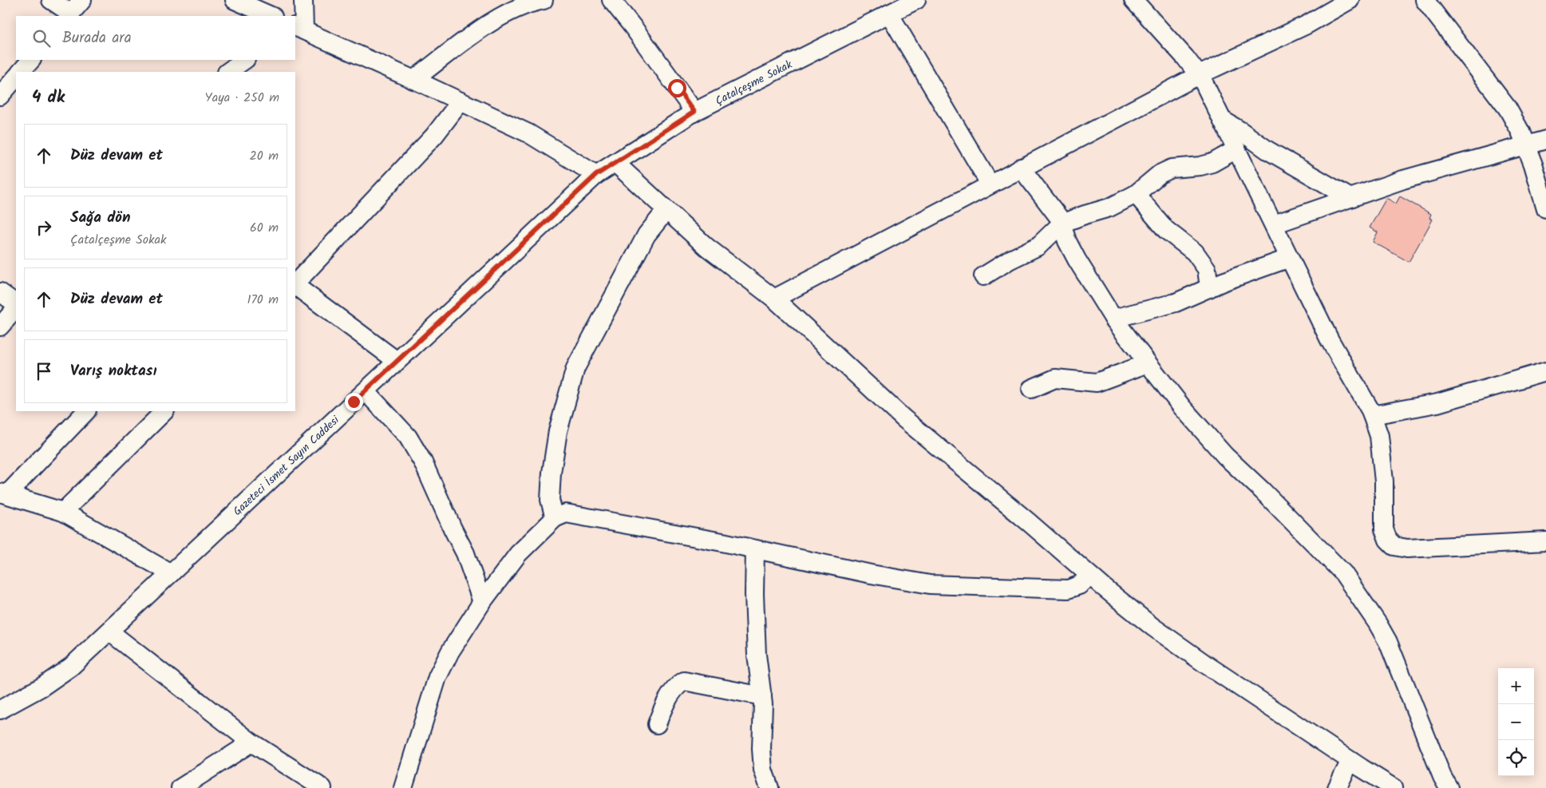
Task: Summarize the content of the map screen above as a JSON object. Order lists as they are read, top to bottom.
{
  "streets": {
    "street": ["Çatalçeşme Sokak", "Gazeteci İsmet Sayın Caddesi"]
  },
  "crossings": [
    ["Çatalçeşme Sokak", "Gazeteci İsmet Sayın Caddesi"]
  ],
  "page": {
    "search": "Burada ara",
    "heading": ["4 dk", "Yaya · 250 m"],
    "list": [
      ["Düz devam et", "20 m"],
      ["Sağa dön", "Çatalçeşme Sokak", "60 m"],
      ["Düz devam et", "170 m"],
      "Varış noktası"
    ],
    "map_buttons": ["+", "−"]
  }
}
